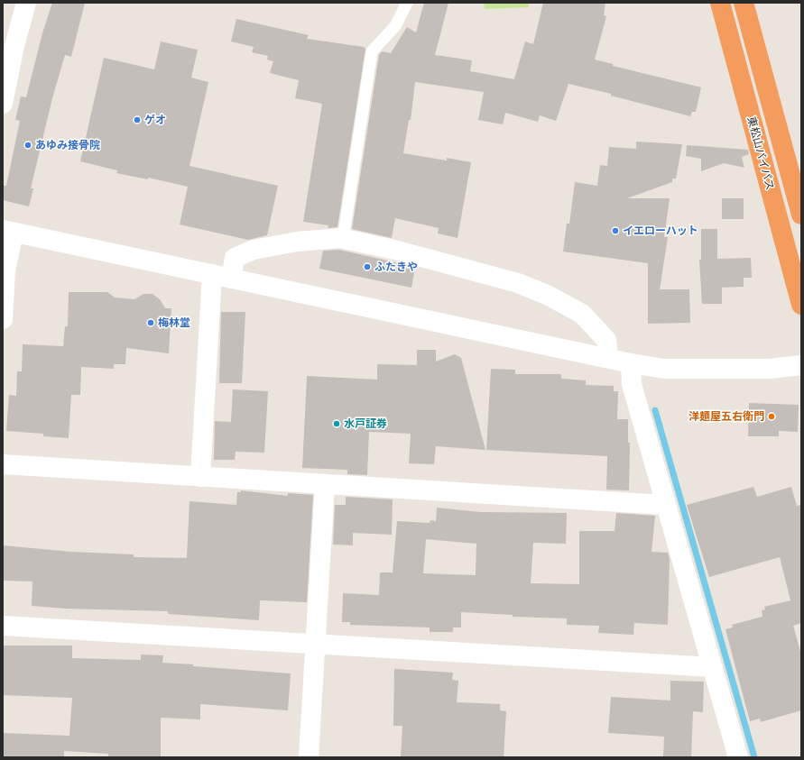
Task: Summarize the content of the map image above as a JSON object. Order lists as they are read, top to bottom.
{
  "streets": {
    "highway": ["東松山バイパス"]
  },
  "places": [
    "ゲオ",
    "あゆみ接骨院",
    "イエローハット",
    "ふたきや",
    "梅林堂",
    "洋麺屋五右衛門",
    "水戸証券"
  ]
}
